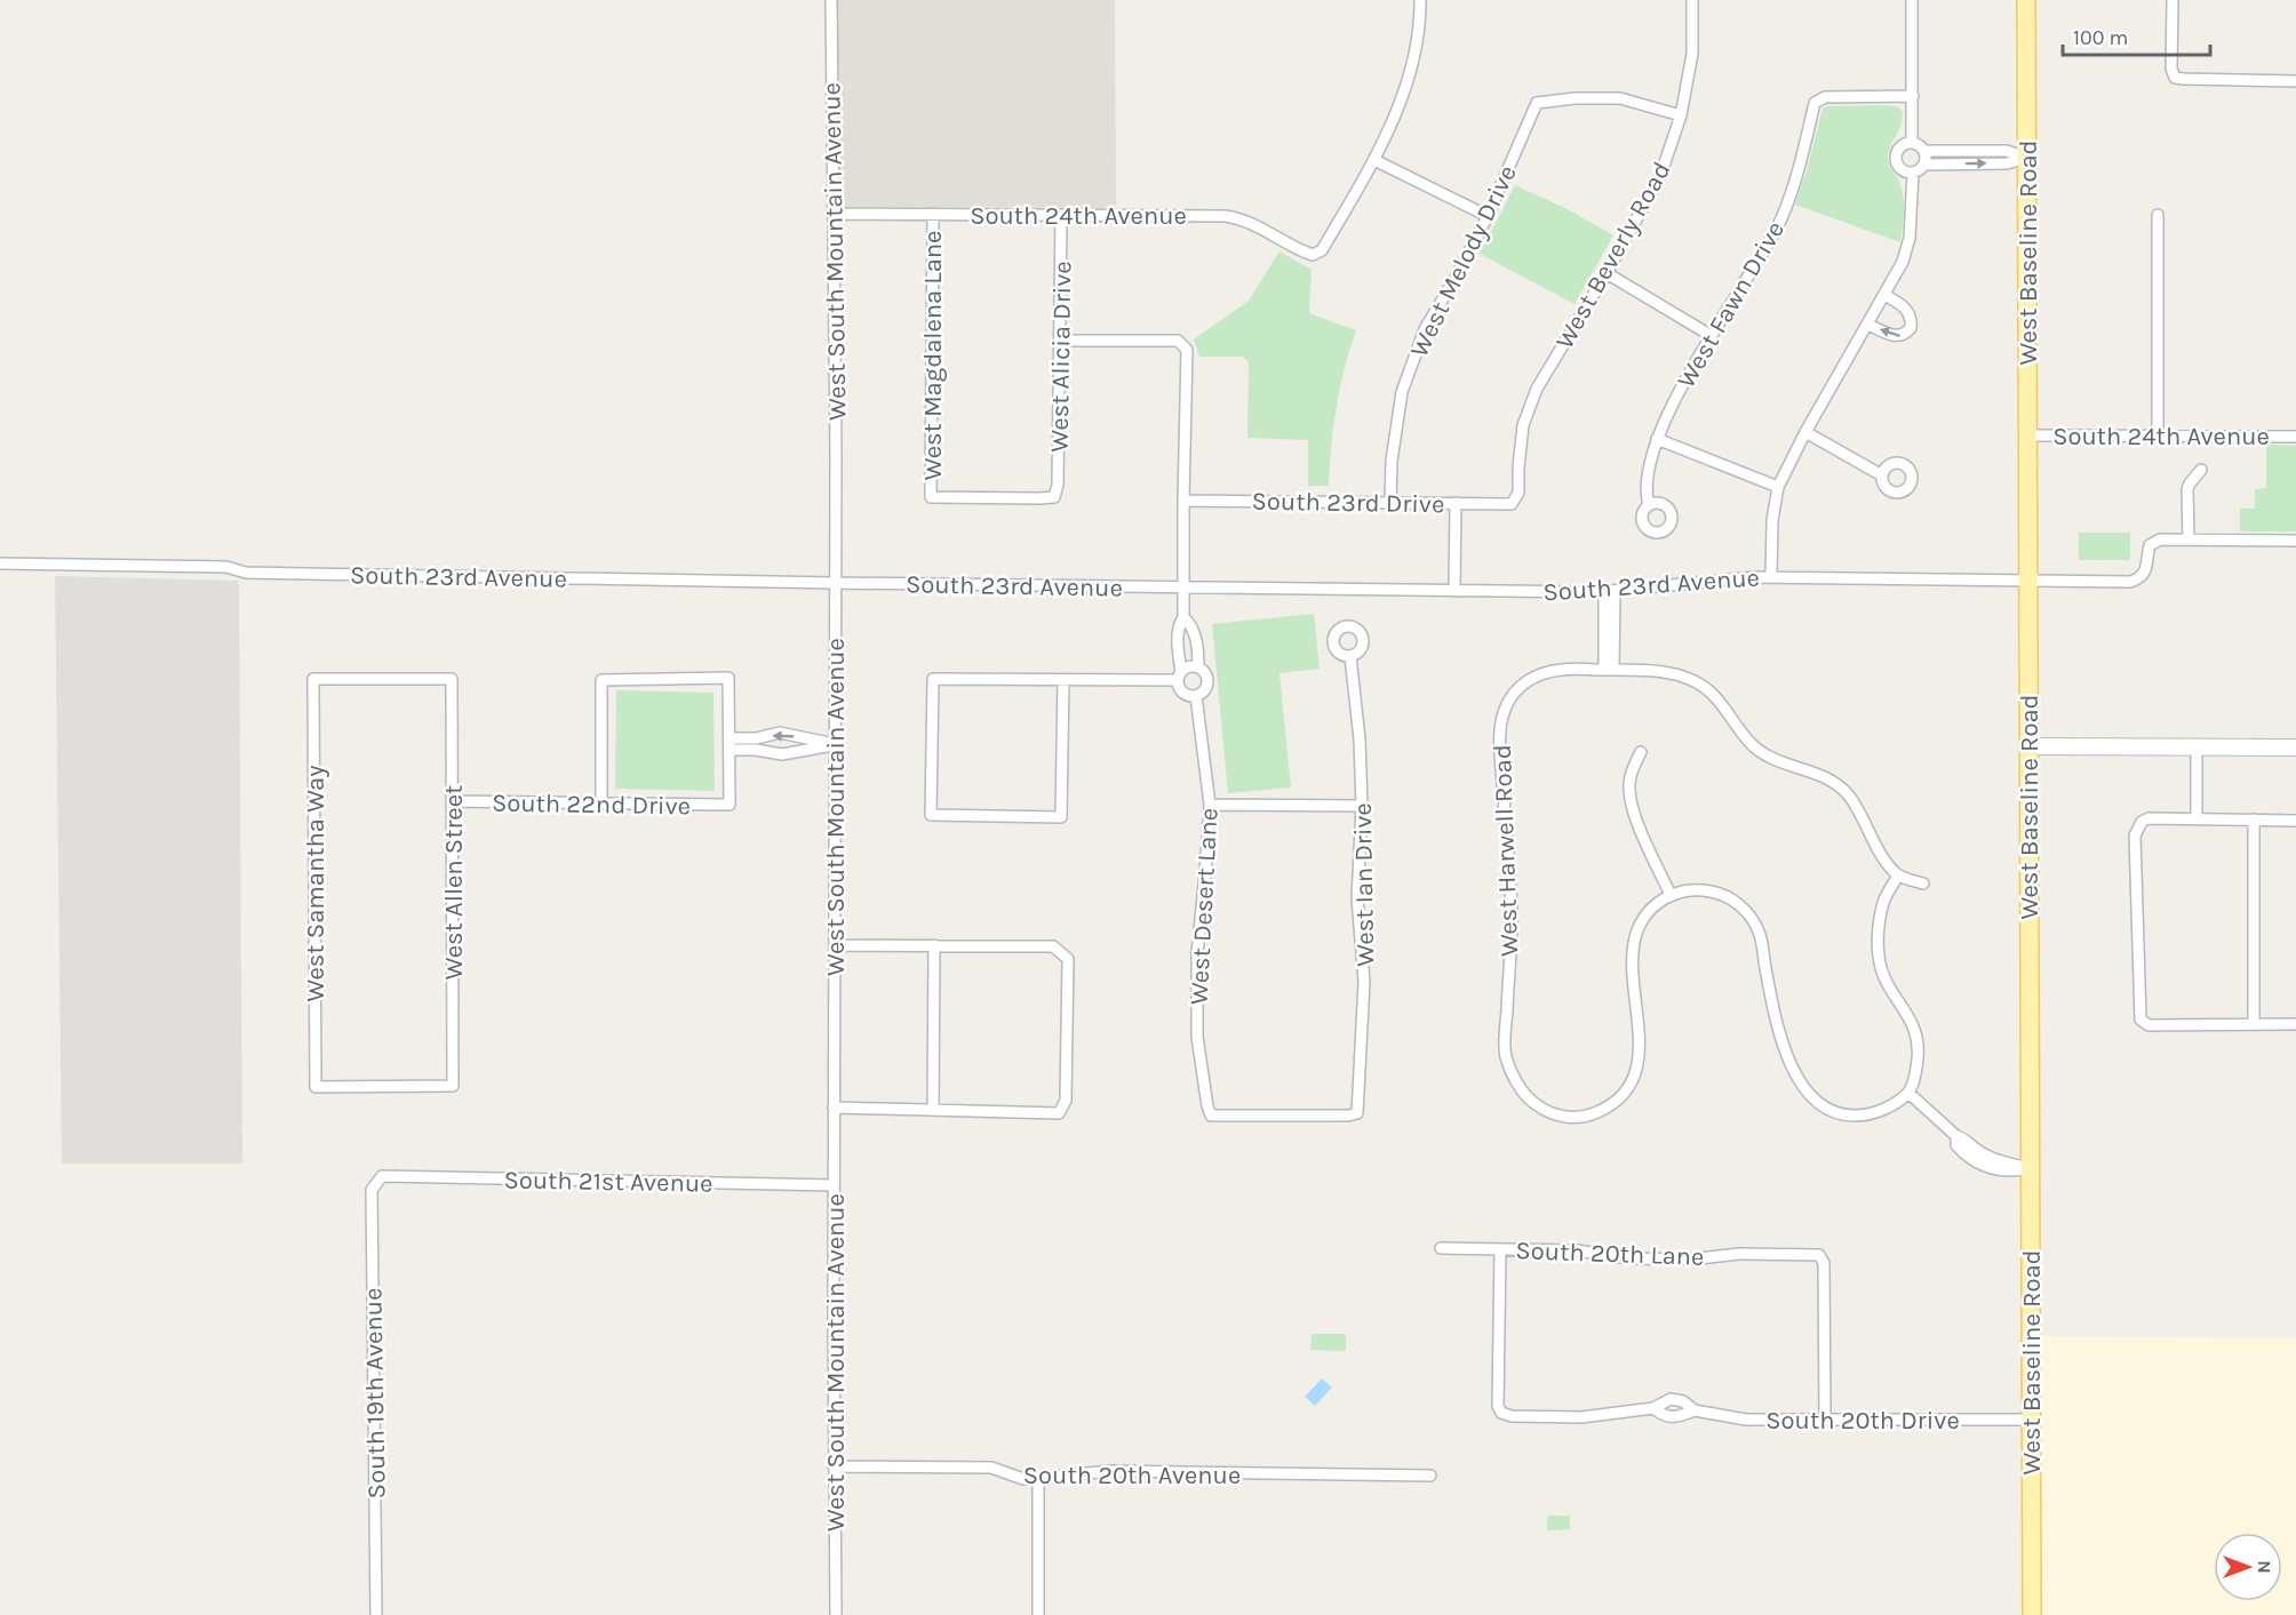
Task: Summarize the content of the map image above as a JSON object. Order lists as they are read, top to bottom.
{
  "streets": {
    "main road": ["West Baseline Road"],
    "street": [
      "South 24th Avenue",
      "West South Mountain Avenue",
      "West Beverly Road",
      "West Melody Drive",
      "West Fawn Drive",
      "West Magdalena Lane",
      "West Alicia Drive",
      "South 23rd Drive",
      "South 23rd Avenue",
      "South 22nd Drive",
      "West Harwell Road",
      "West Allen Street",
      "West Samantha Way",
      "West Ian Drive",
      "West Desert Lane",
      "South 21st Avenue",
      "South 20th Lane",
      "South 19th Avenue",
      "South 20th Drive",
      "South 20th Avenue"
    ]
  },
  "crossings": [
    ["South 24th Avenue", "West South Mountain Avenue"],
    ["South 24th Avenue", "West Baseline Road"],
    ["South 24th Avenue", "West Magdalena Lane"],
    ["South 24th Avenue", "West Alicia Drive"],
    ["West South Mountain Avenue", "South 23rd Avenue"],
    ["West South Mountain Avenue", "South 21st Avenue"],
    ["West South Mountain Avenue", "South 20th Avenue"],
    ["West Baseline Road", "South 23rd Avenue"],
    ["West Baseline Road", "South 20th Drive"],
    ["West Beverly Road", "West Melody Drive"],
    ["West Beverly Road", "South 23rd Drive"],
    ["West Melody Drive", "South 23rd Drive"],
    ["West Magdalena Lane", "West Alicia Drive"],
    ["South 22nd Drive", "West Allen Street"],
    ["West Allen Street", "West Samantha Way"],
    ["West Ian Drive", "West Desert Lane"],
    ["South 21st Avenue", "South 19th Avenue"],
    ["South 20th Lane", "South 20th Drive"]
  ],
  "scale_bar": "100 m",
  "north": "right"
}
